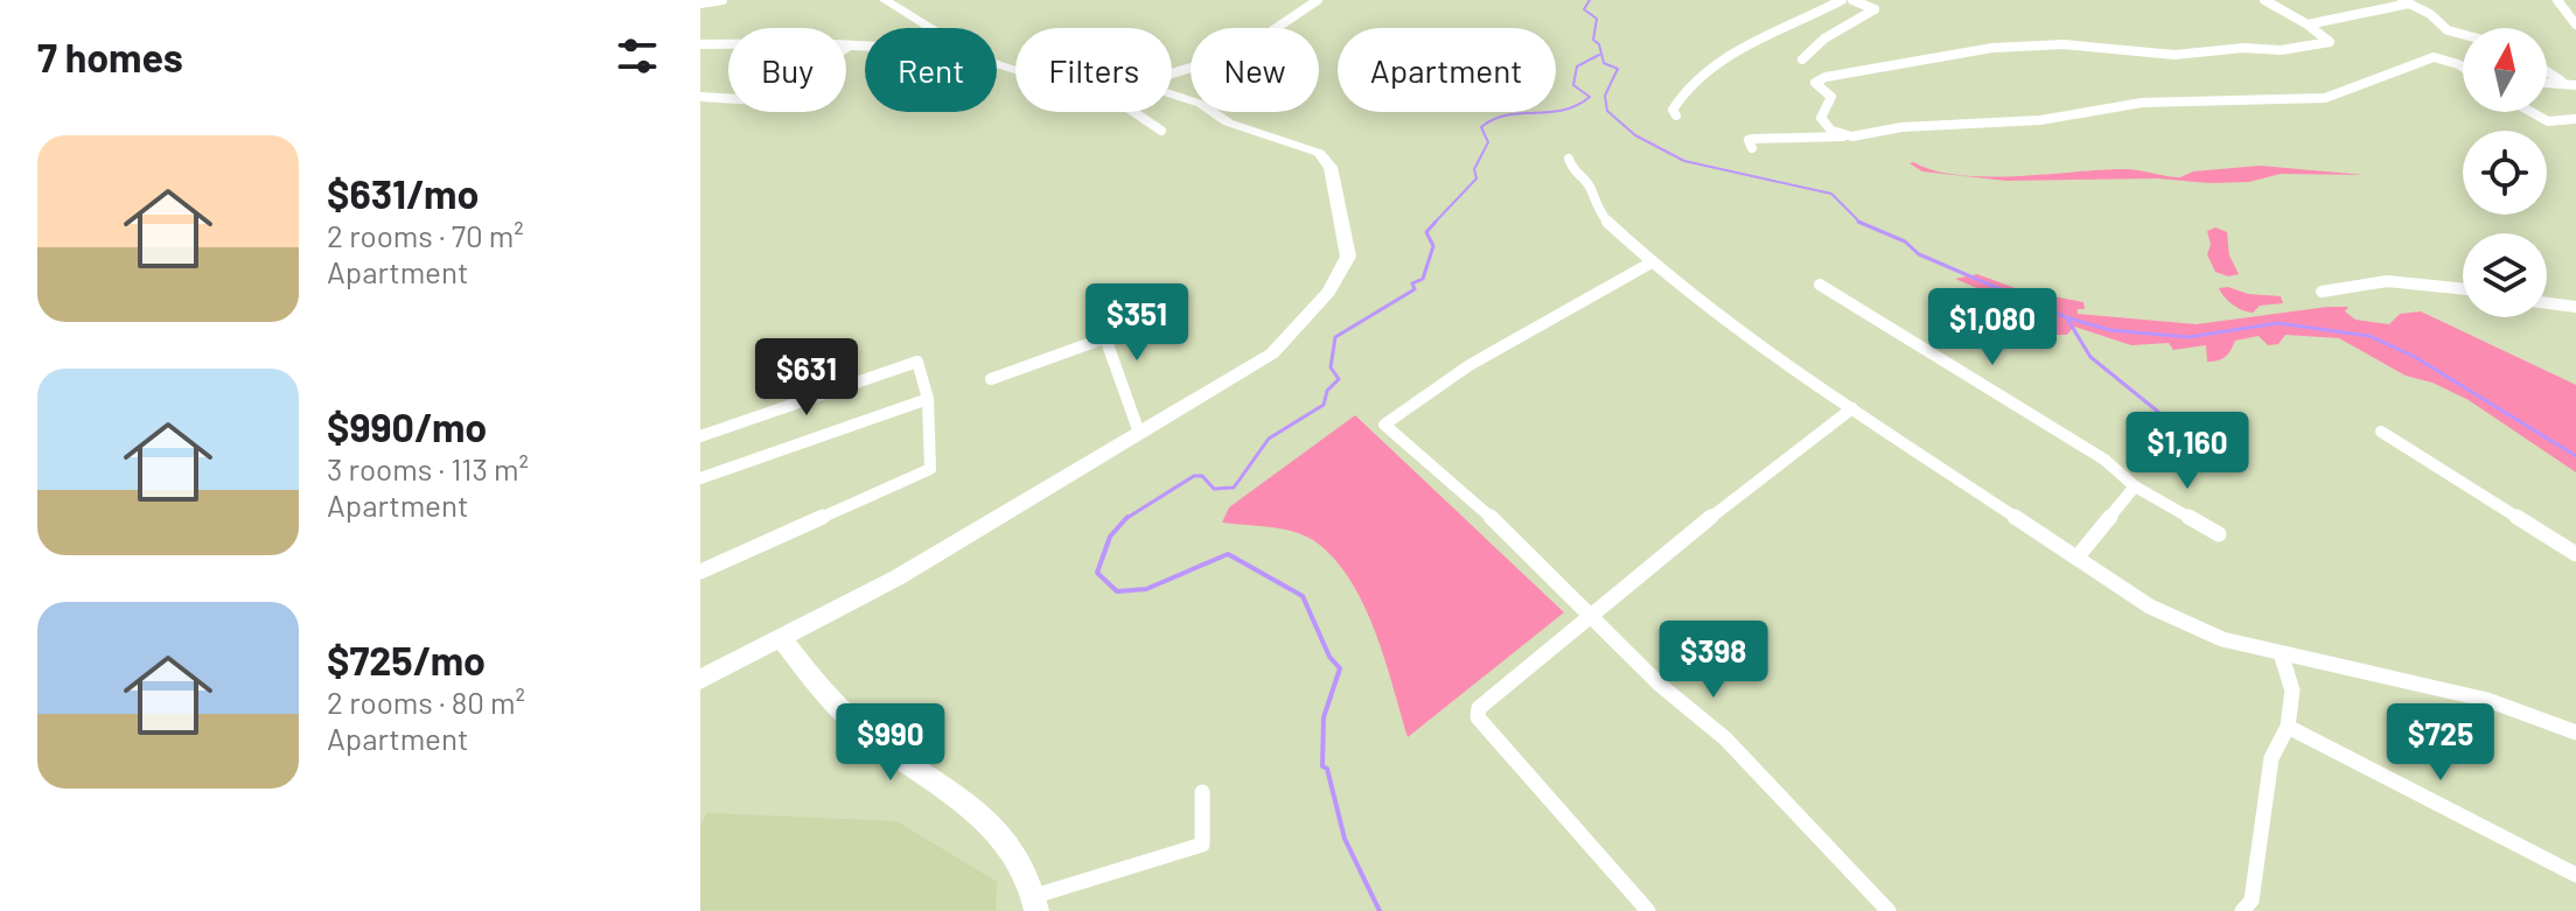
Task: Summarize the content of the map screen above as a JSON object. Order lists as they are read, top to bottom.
{
  "north": "top",
  "page": {
    "heading": "7 homes",
    "chip": [
      "Buy",
      "Rent",
      "Filters",
      "New",
      "Apartment"
    ],
    "list": [
      {
        "name": "$631/mo",
        "note": "2 rooms · 70 m² · Apartment"
      },
      {
        "name": "$990/mo",
        "note": "3 rooms · 113 m² · Apartment"
      },
      {
        "name": "$725/mo",
        "note": "2 rooms · 80 m² · Apartment"
      }
    ],
    "price": [
      "$351",
      "$1,080",
      "$631",
      "$1,160",
      "$398",
      "$990",
      "$725"
    ]
  }
}
